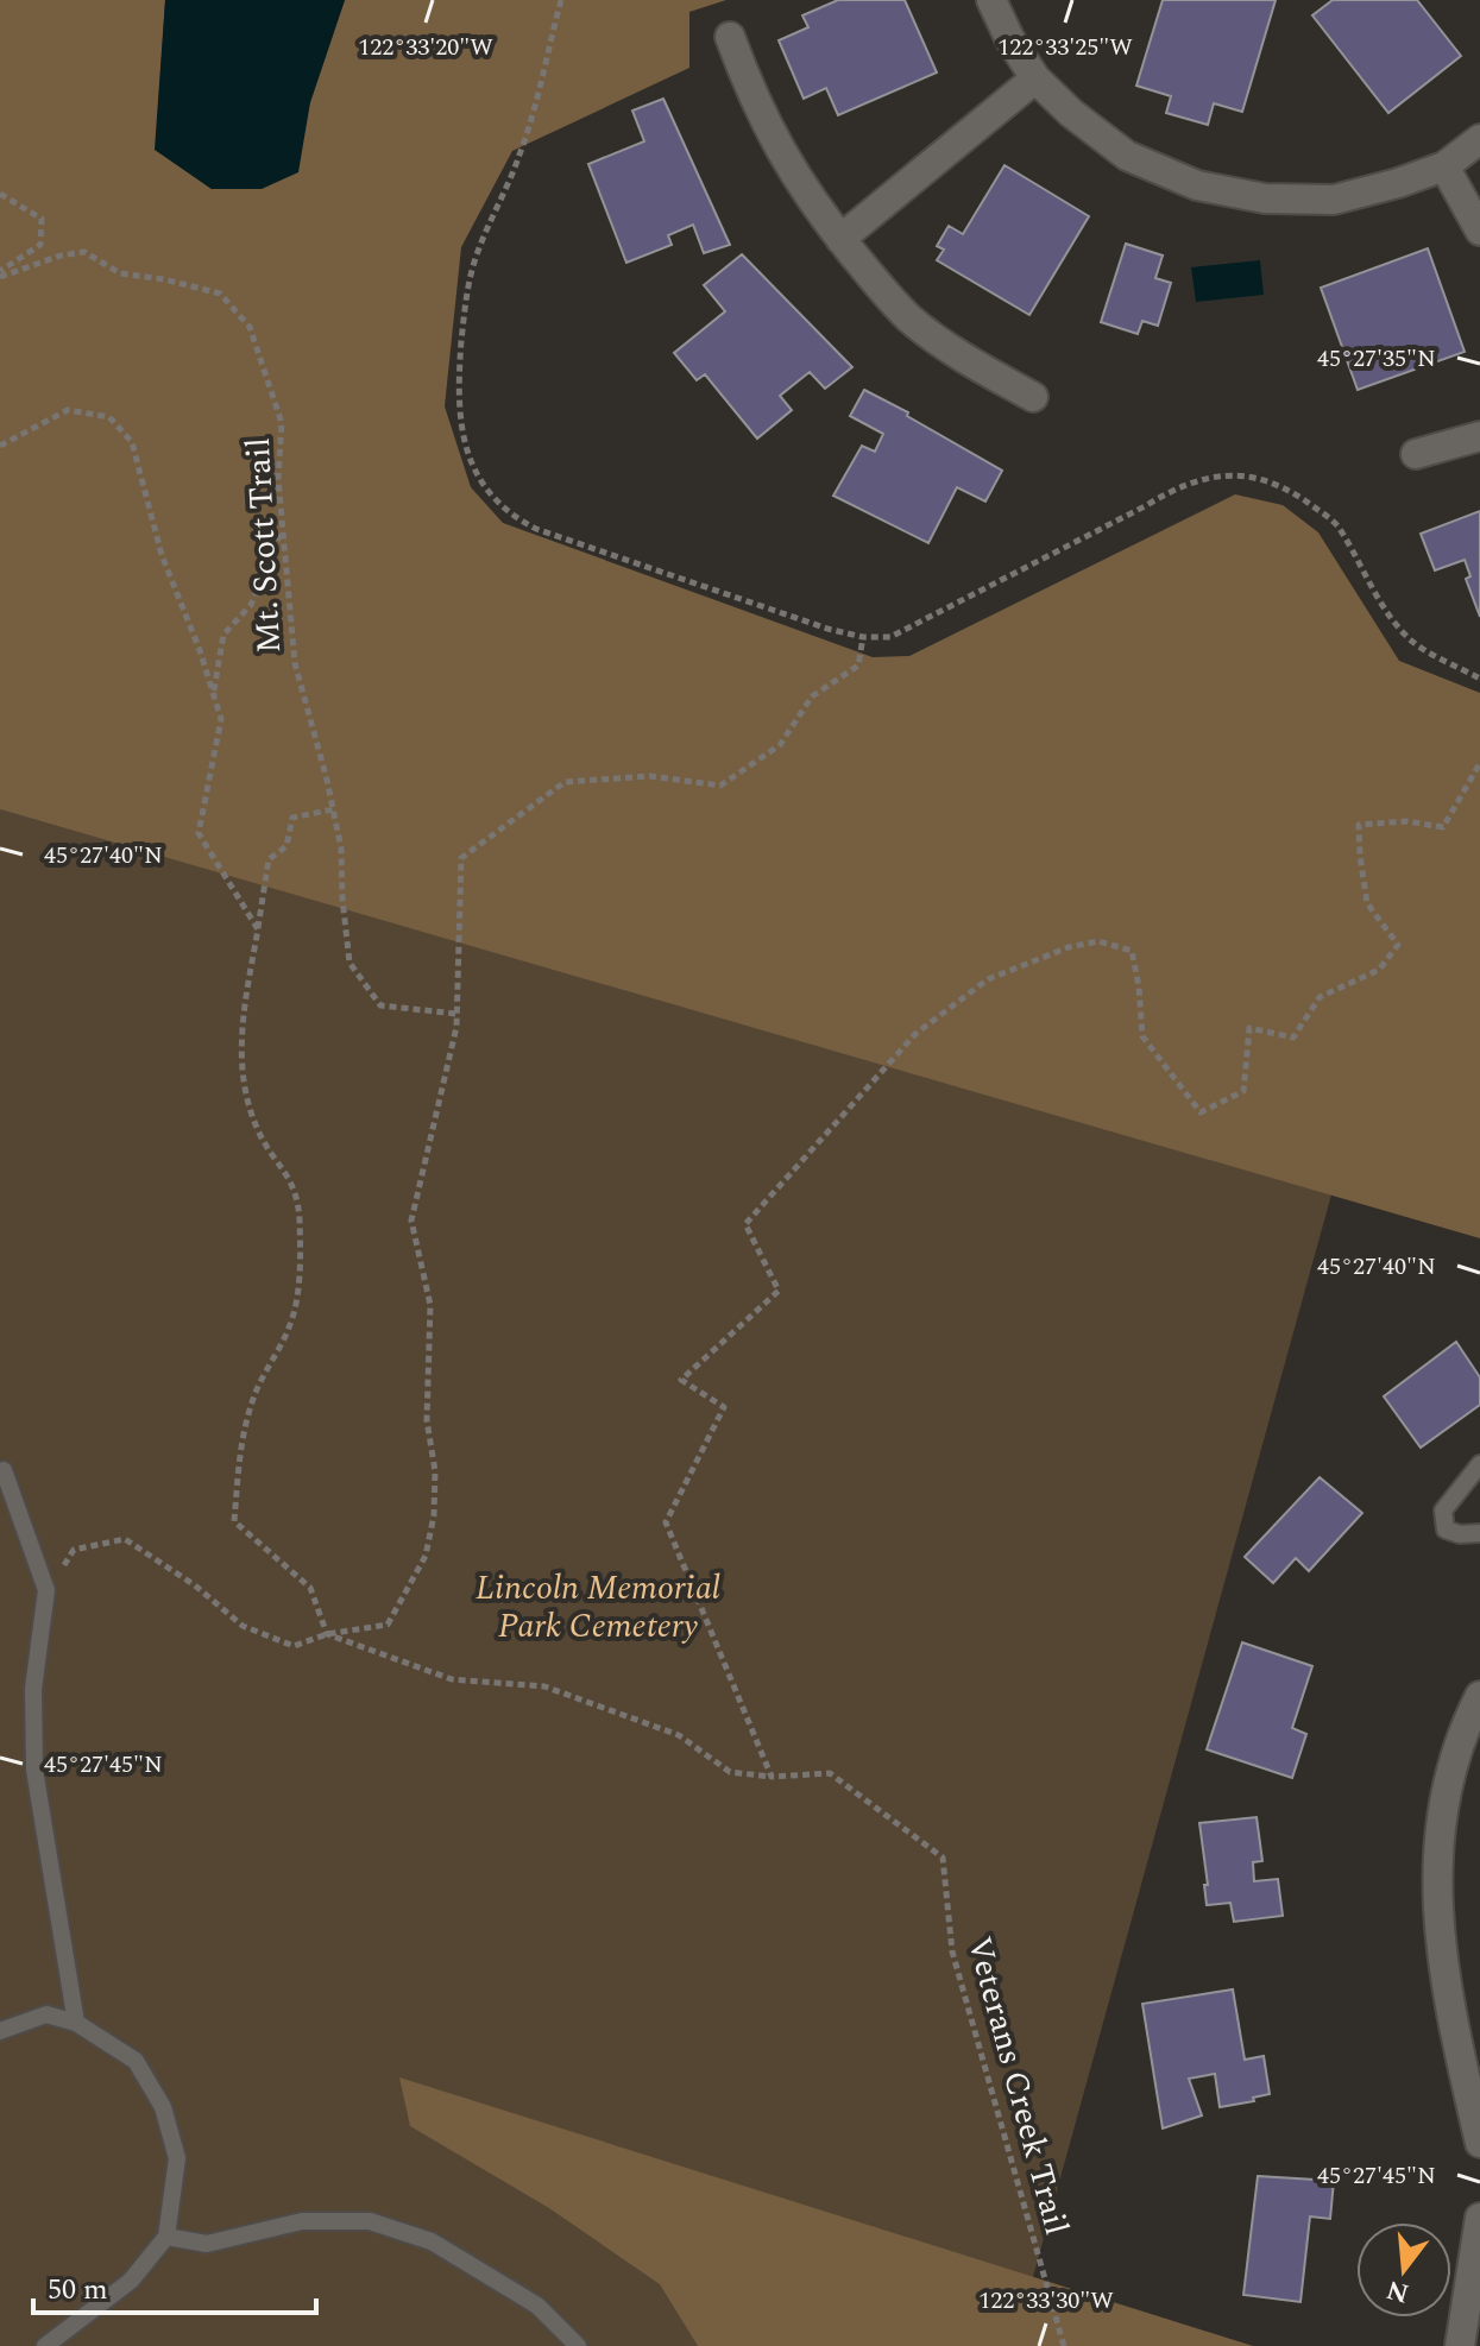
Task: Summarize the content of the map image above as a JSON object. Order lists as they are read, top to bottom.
{
  "streets": {
    "path": ["Mt. Scott Trail", "Veterans Creek Trail"]
  },
  "parks": ["Lincoln Memorial Park Cemetery"],
  "scale_bar": "50 m",
  "north": "bottom",
  "coordinates": [
    "122°33'20\"W",
    "122°33'25\"W",
    "45°27'35\"N",
    "45°27'40\"N",
    "45°27'45\"N",
    "122°33'30\"W"
  ]
}
